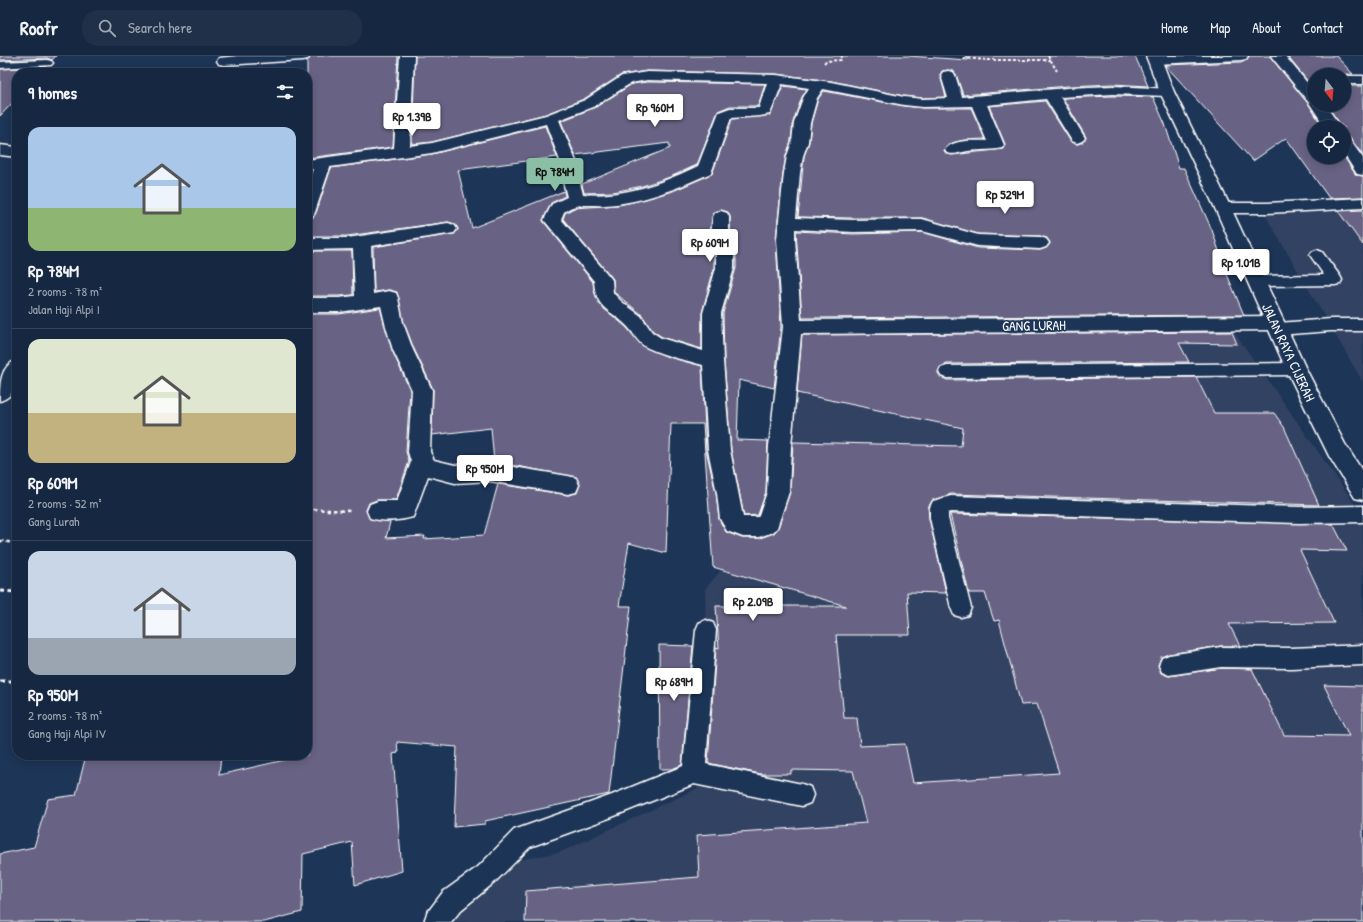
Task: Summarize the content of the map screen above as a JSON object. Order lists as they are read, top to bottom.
{
  "streets": {
    "street": ["GANG LURAH", "JALAN RAYA CIJERAH"]
  },
  "crossings": [
    ["GANG LURAH", "JALAN RAYA CIJERAH"]
  ],
  "north": "bottom",
  "page": {
    "header": "Roofr",
    "search": "Search here",
    "nav": [
      "Home",
      "Map",
      "About",
      "Contact"
    ],
    "heading": "9 homes",
    "price": [
      "Rp 960M",
      "Rp 1.39B",
      "Rp 784M",
      "Rp 529M",
      "Rp 609M",
      "Rp 1.01B",
      "Rp 950M",
      "Rp 2.09B",
      "Rp 689M"
    ],
    "list": [
      {
        "name": "Rp 784M",
        "note": "2 rooms · 78 m² · Jalan Haji Alpi I"
      },
      {
        "name": "Rp 609M",
        "note": "2 rooms · 52 m² · Gang Lurah"
      },
      {
        "name": "Rp 950M",
        "note": "2 rooms · 78 m² · Gang Haji Alpi IV"
      }
    ]
  }
}
